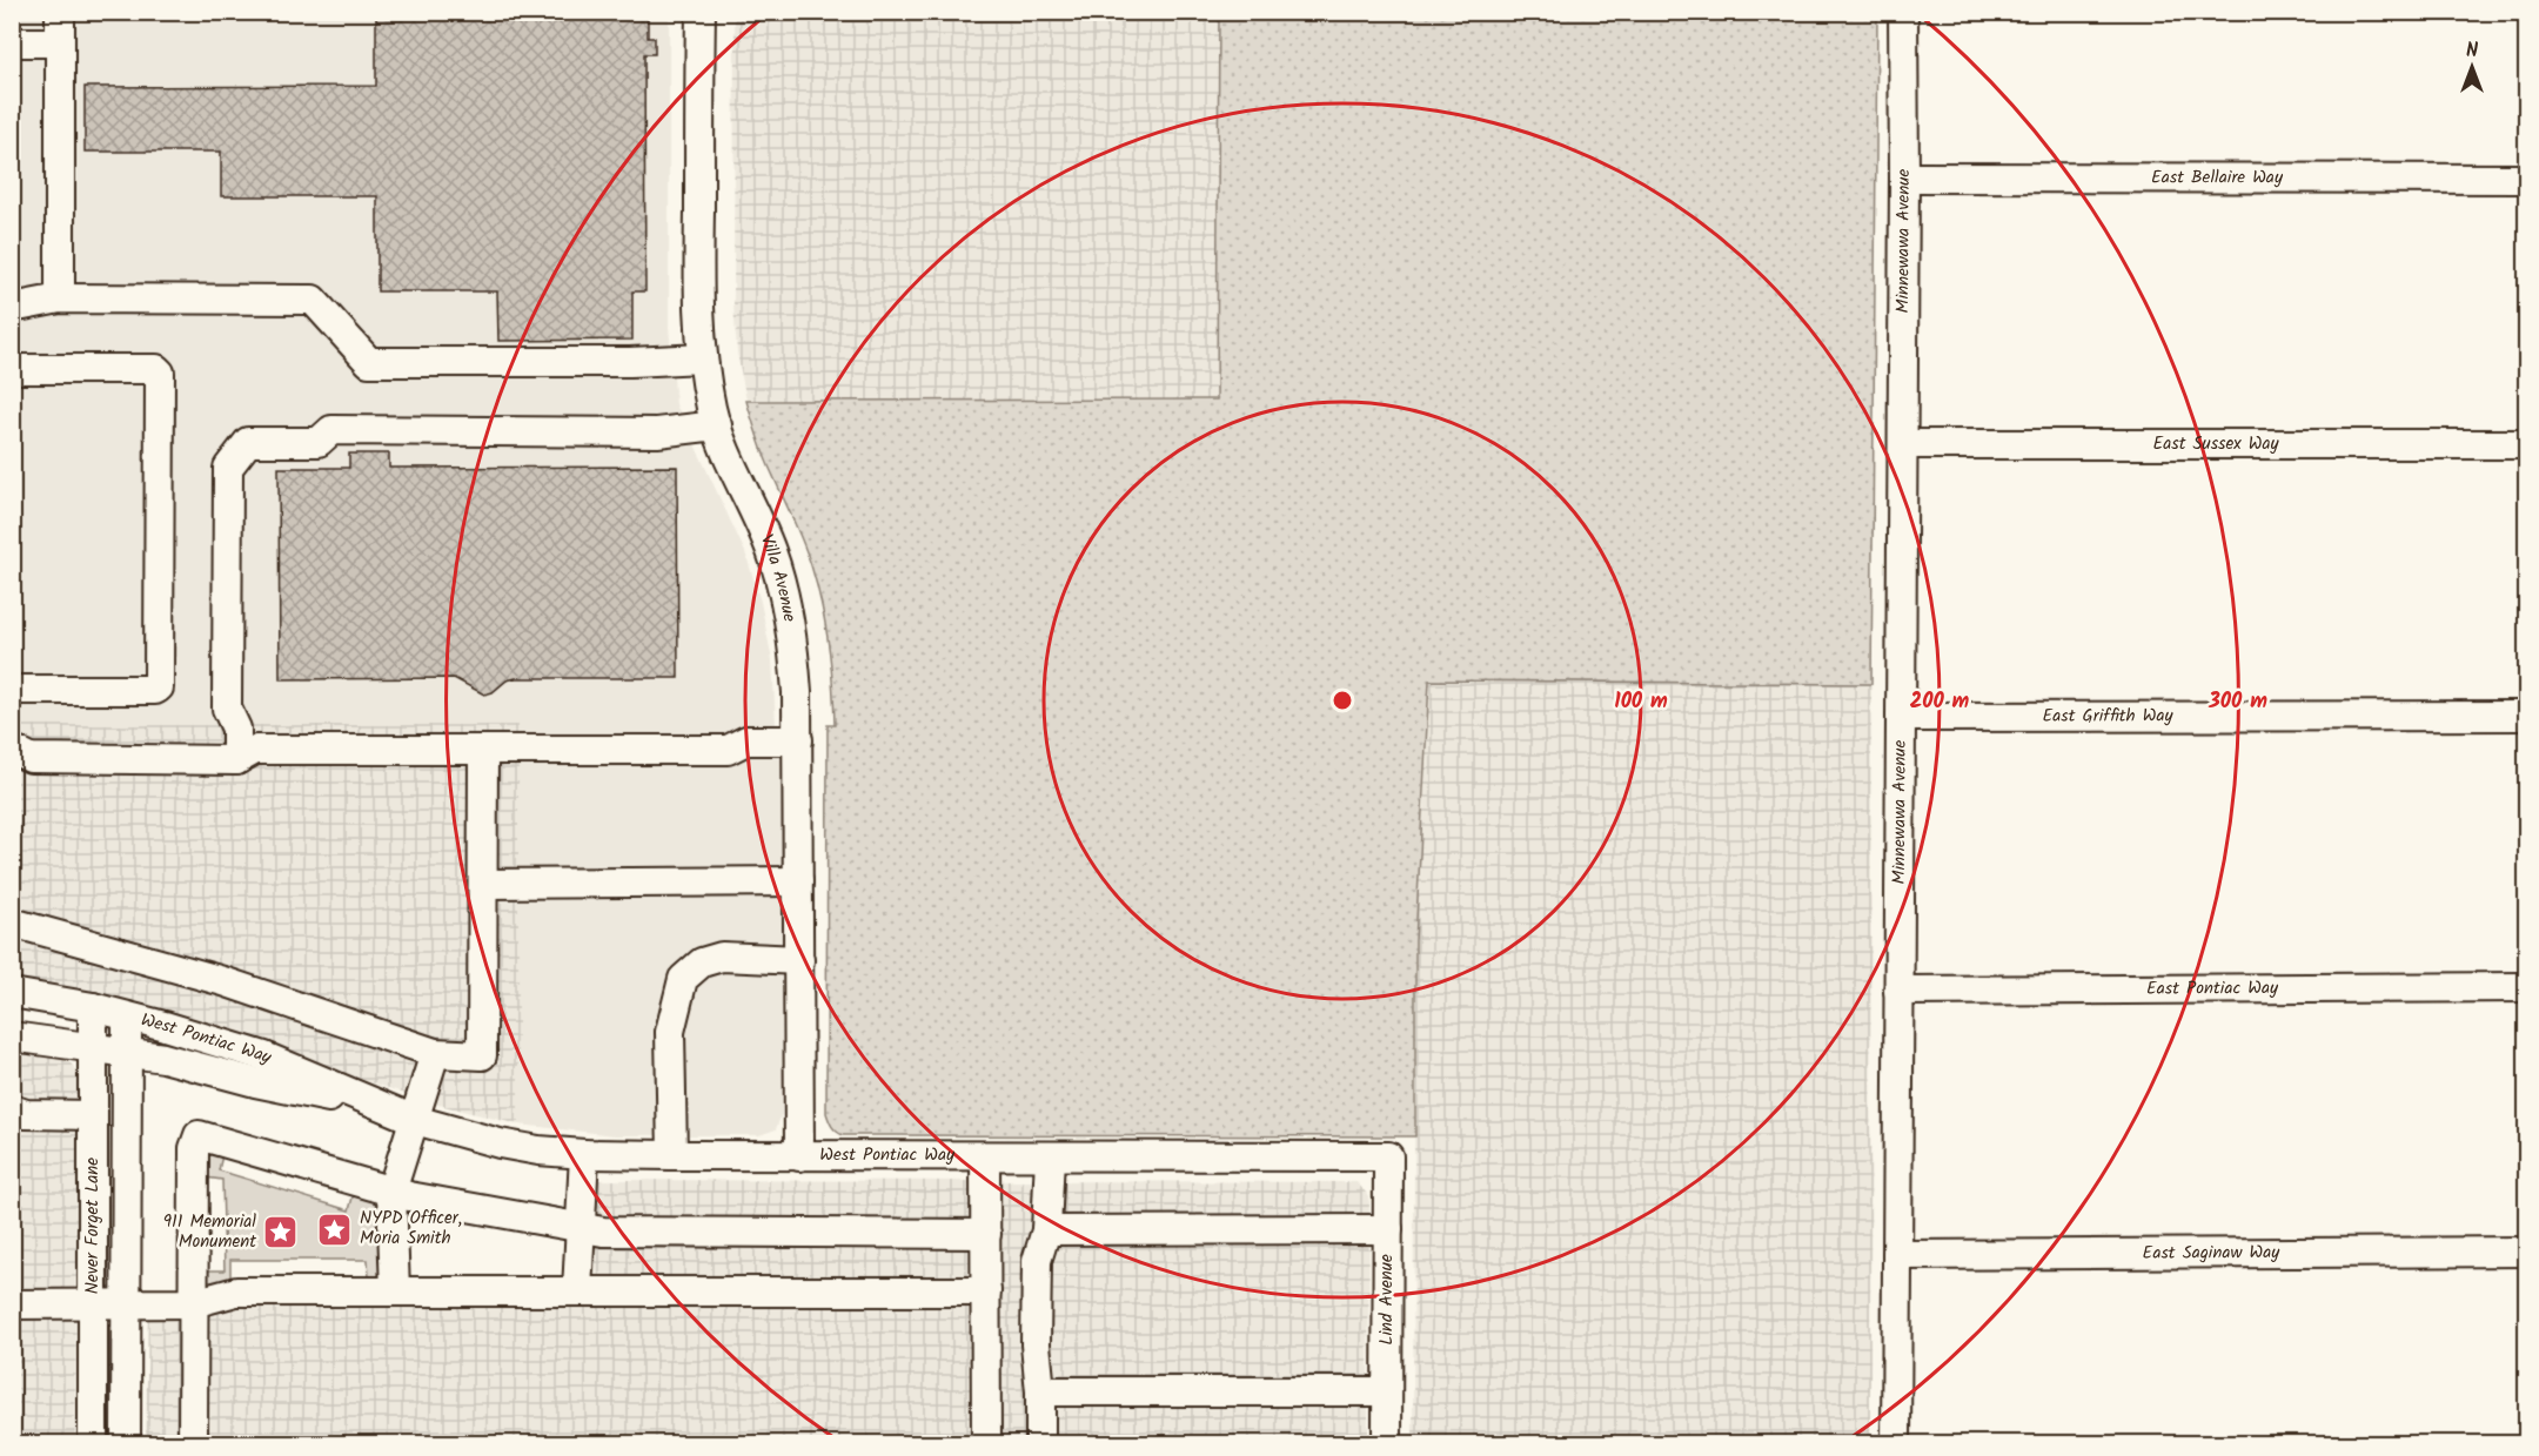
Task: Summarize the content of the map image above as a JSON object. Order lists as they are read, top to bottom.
{
  "streets": {
    "street": [
      "East Bellaire Way",
      "Minnewawa Avenue",
      "East Sussex Way",
      "Villa Avenue",
      "East Griffith Way",
      "East Pontiac Way",
      "West Pontiac Way",
      "Never Forget Lane",
      "East Saginaw Way",
      "Lind Avenue"
    ]
  },
  "crossings": [
    ["East Bellaire Way", "Minnewawa Avenue"],
    ["Minnewawa Avenue", "East Sussex Way"],
    ["Minnewawa Avenue", "East Griffith Way"],
    ["Minnewawa Avenue", "East Pontiac Way"],
    ["Minnewawa Avenue", "East Saginaw Way"],
    ["Villa Avenue", "West Pontiac Way"],
    ["West Pontiac Way", "Never Forget Lane"],
    ["West Pontiac Way", "Lind Avenue"]
  ],
  "places": {
    "place": ["NYPD Officer, Moria Smith", "911 Memorial Monument"]
  },
  "north": "top",
  "rings": ["100 m", "200 m", "300 m"]
}
